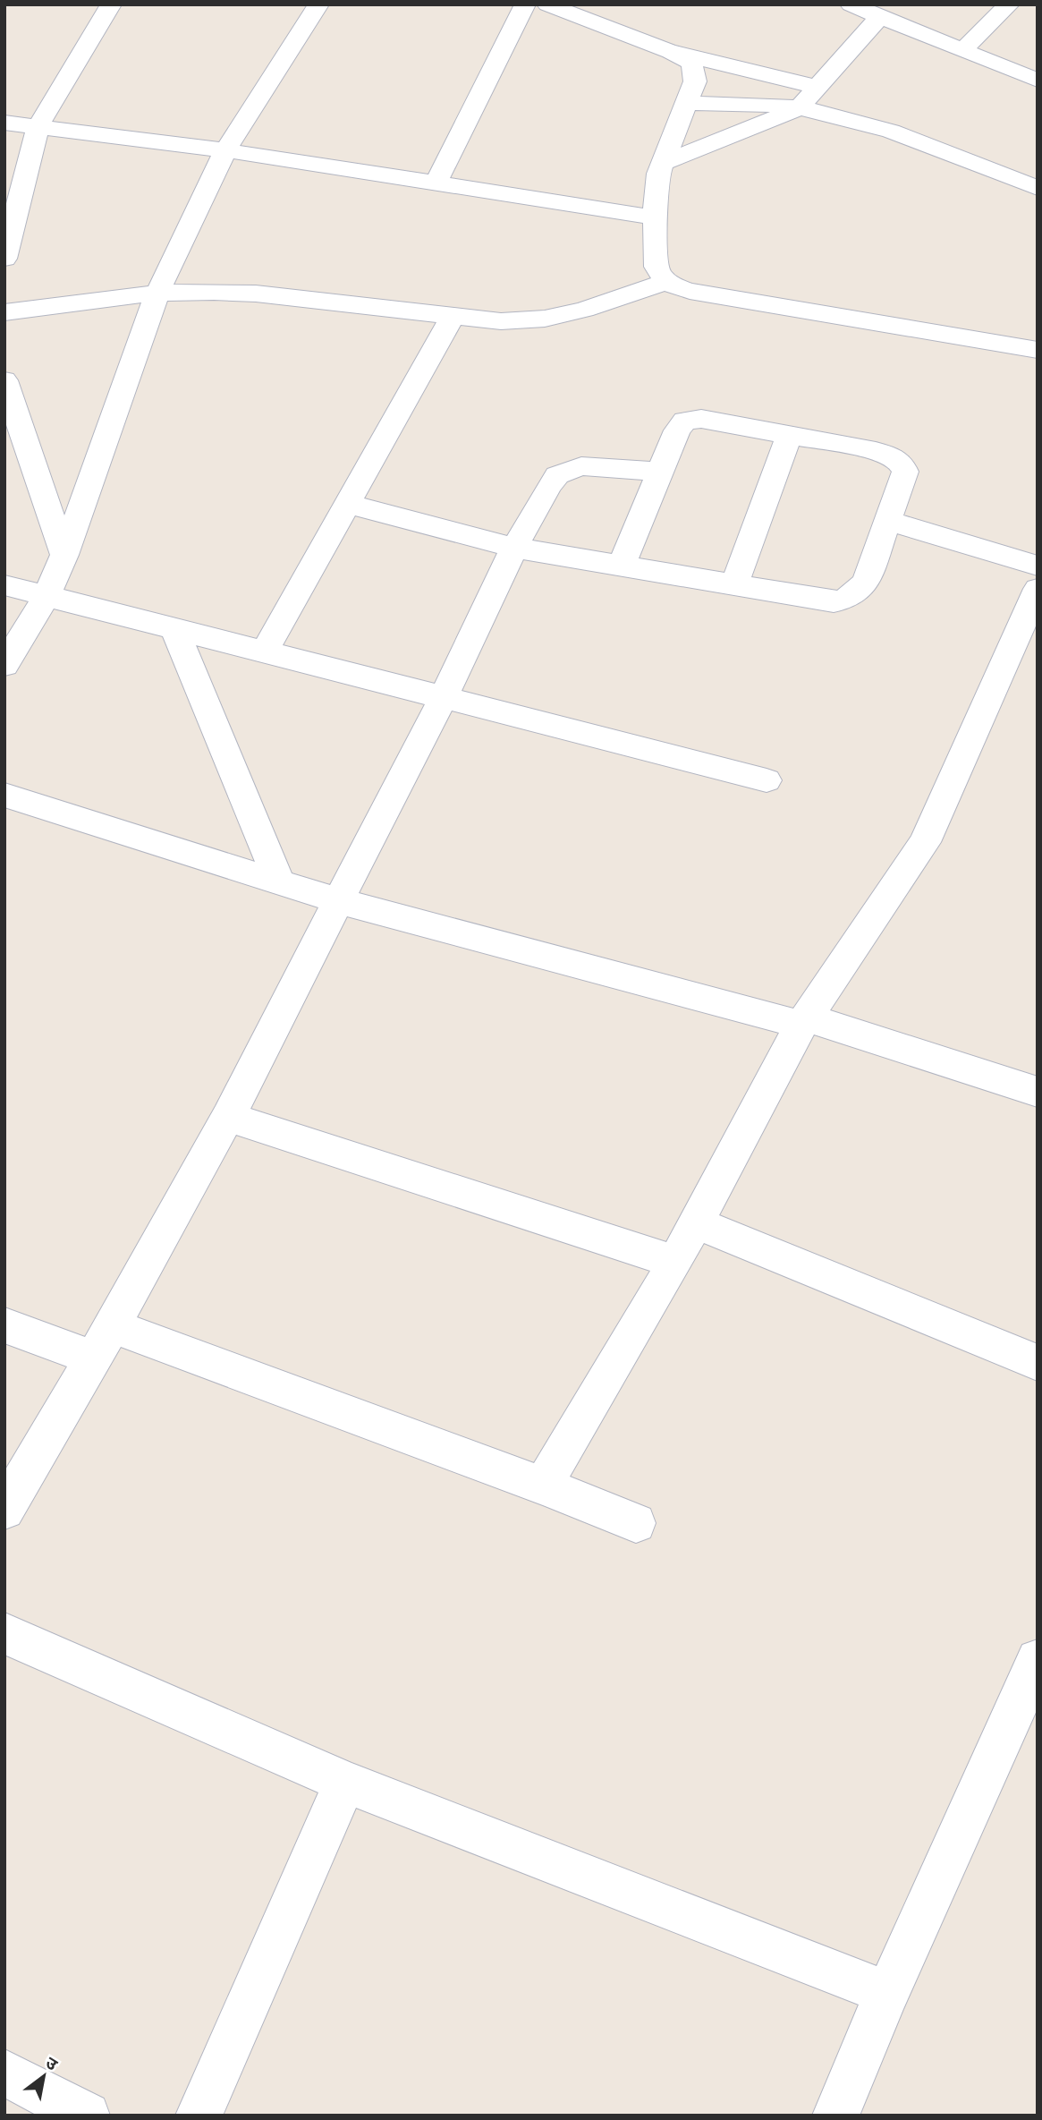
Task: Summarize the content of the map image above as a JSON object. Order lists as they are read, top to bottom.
{
  "north": "top right"
}
